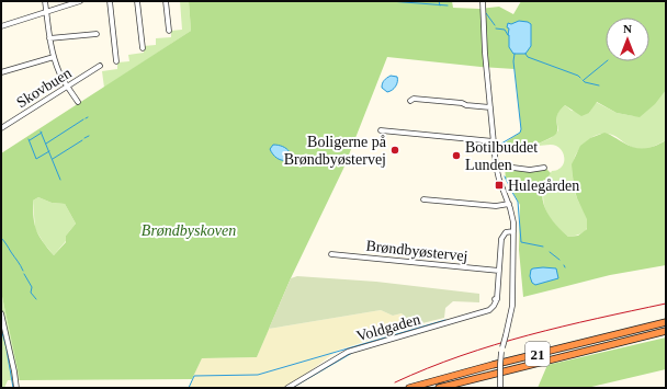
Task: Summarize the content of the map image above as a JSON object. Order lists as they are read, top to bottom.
{
  "streets": {
    "highway": ["21"],
    "street": ["Skovbuen", "Brøndbyøstervej", "Voldgaden"]
  },
  "crossings": [
    ["Brøndbyøstervej", "Voldgaden"]
  ],
  "parks": ["Brøndbyskoven"],
  "places": {
    "other": ["Boligerne på Brøndbyøstervej", "Botilbuddet Lunden"],
    "transit": ["Hulegården"]
  },
  "north": "top"
}
